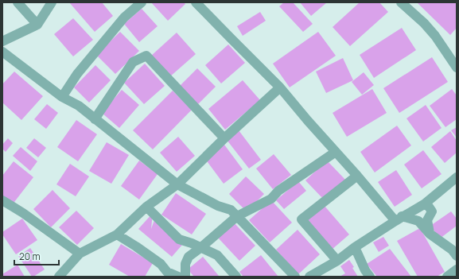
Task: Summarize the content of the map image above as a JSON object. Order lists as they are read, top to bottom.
{
  "scale_bar": "20 m"
}
